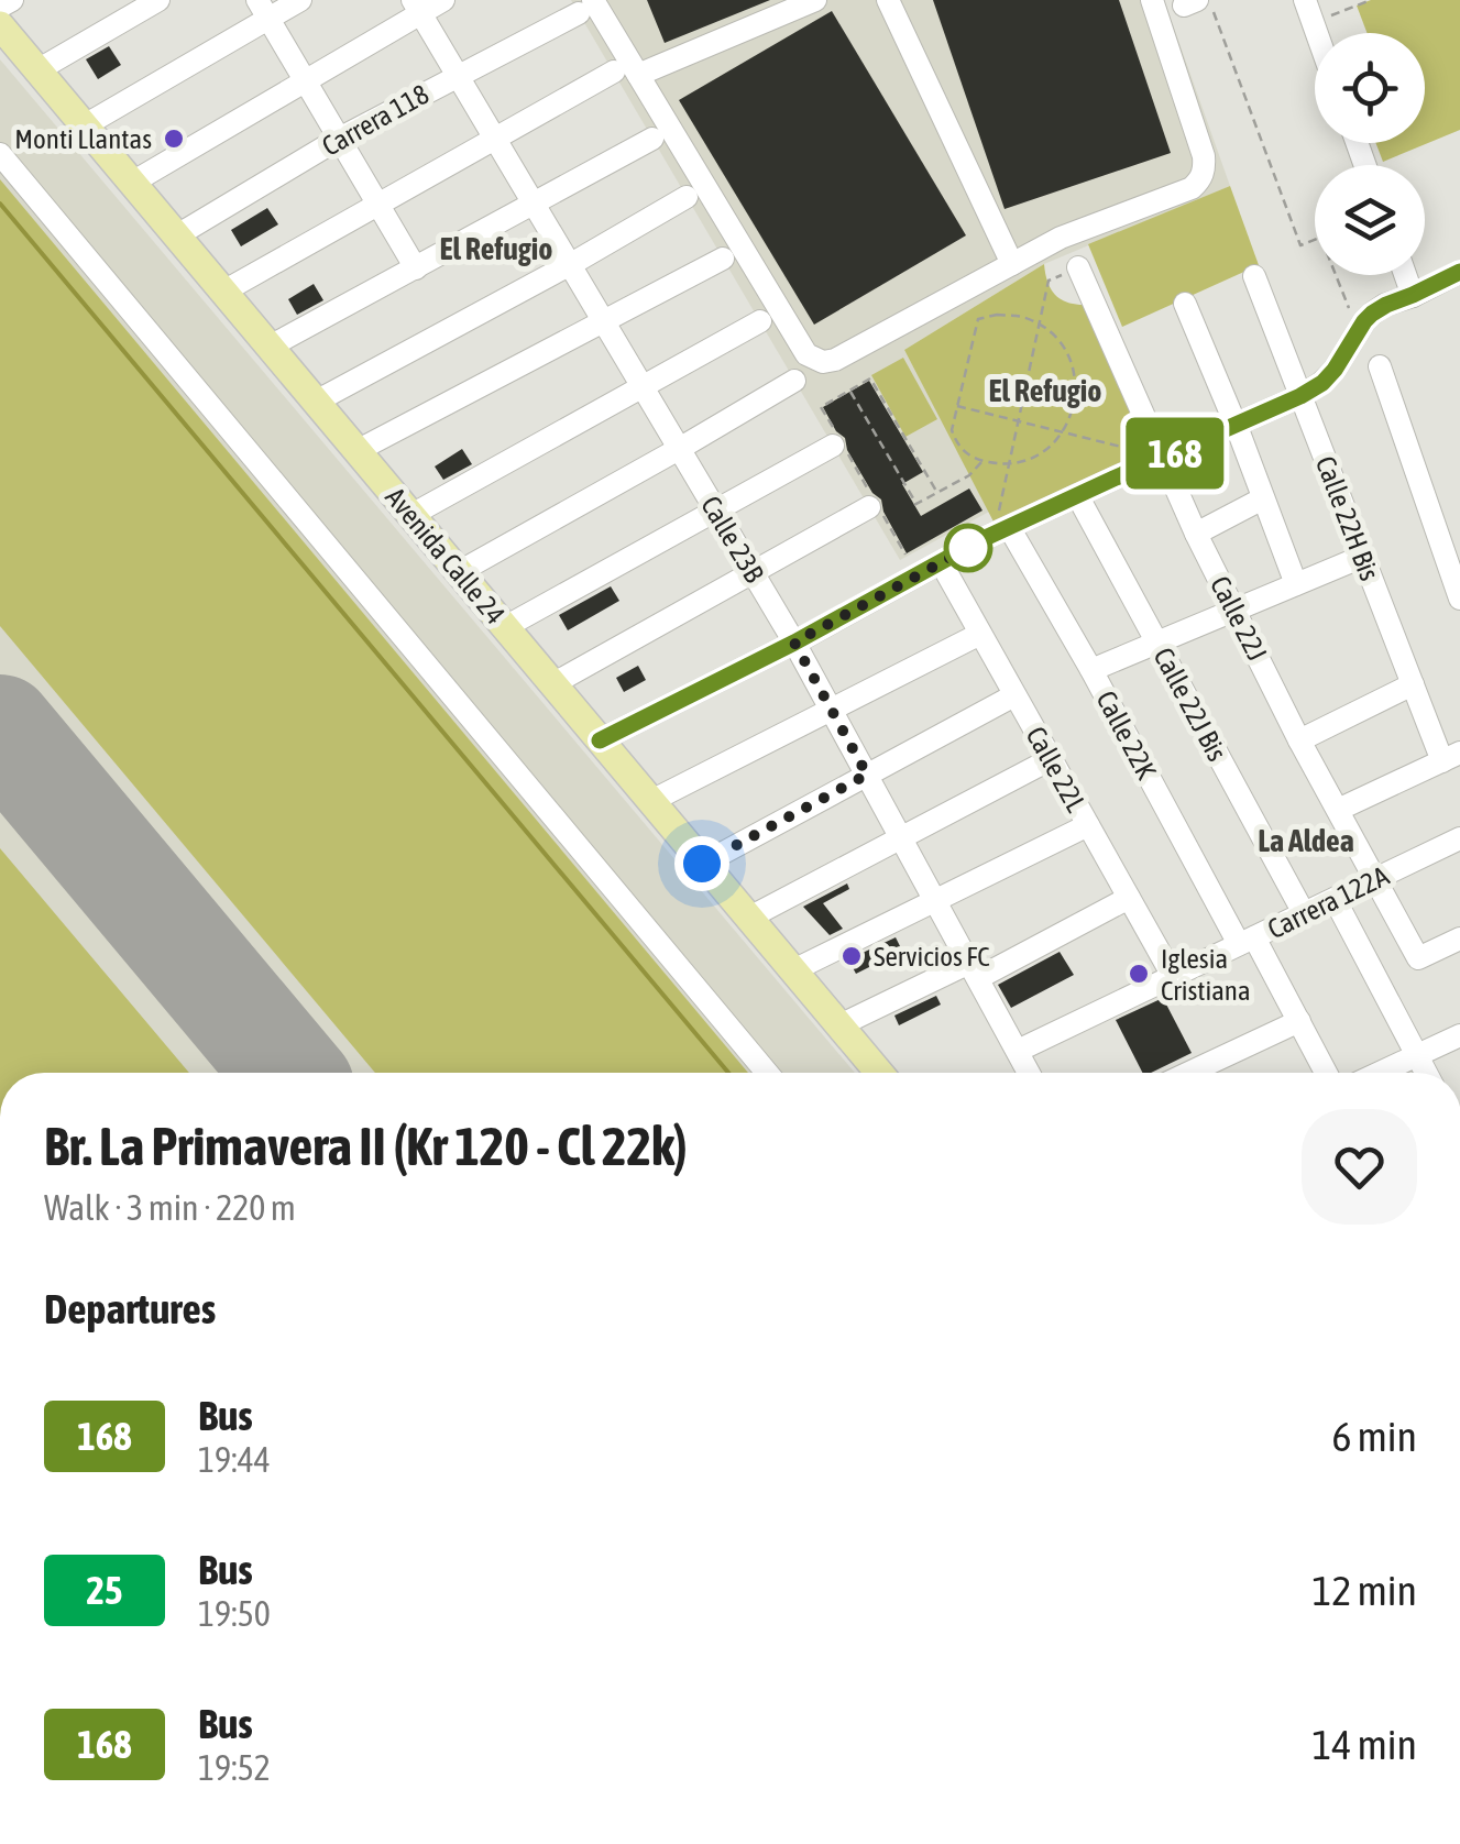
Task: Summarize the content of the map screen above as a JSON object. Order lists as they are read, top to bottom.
{
  "streets": {
    "main road": ["Avenida Calle 24"],
    "street": [
      "Carrera 118",
      "Calle 22H Bis",
      "Calle 23B",
      "Calle 22J",
      "Calle 22J Bis",
      "Calle 22K",
      "Calle 22L",
      "Carrera 122A"
    ]
  },
  "crossings": [
    ["Carrera 118", "Calle 23B"],
    ["Carrera 118", "Avenida Calle 24"],
    ["Calle 23B", "Carrera 122A"],
    ["Calle 22J", "Carrera 122A"],
    ["Calle 22J Bis", "Carrera 122A"],
    ["Calle 22K", "Carrera 122A"],
    ["Calle 22L", "Carrera 122A"]
  ],
  "districts": ["El Refugio", "El Refugio", "La Aldea"],
  "places": ["Monti Llantas", "Servicios FC", "Iglesia Cristiana"],
  "lines": ["bus line 168"],
  "page": {
    "on_map": "168",
    "heading": [
      ["Br. La Primavera II (Kr 120 - Cl 22k)", "Walk · 3 min · 220 m"],
      "Departures"
    ],
    "list": [
      {
        "mark": "168",
        "name": "Bus",
        "note": "19:44",
        "value": "6 min"
      },
      {
        "mark": "25",
        "name": "Bus",
        "note": "19:50",
        "value": "12 min"
      },
      {
        "mark": "168",
        "name": "Bus",
        "note": "19:52",
        "value": "14 min"
      }
    ]
  }
}
